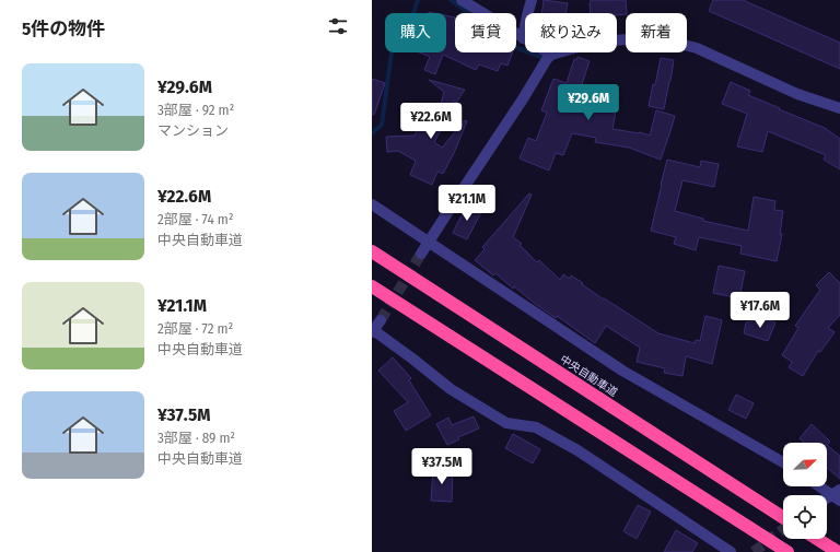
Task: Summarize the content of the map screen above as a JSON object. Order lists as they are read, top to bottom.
{
  "streets": {
    "highway": ["中央自動車道"]
  },
  "north": "top right",
  "page": {
    "heading": "5件の物件",
    "chip": [
      "購入",
      "賃貸",
      "絞り込み",
      "新着"
    ],
    "list": [
      {
        "name": "¥29.6M",
        "note": "3部屋 · 92 m² · マンション"
      },
      {
        "name": "¥22.6M",
        "note": "2部屋 · 74 m² · 中央自動車道"
      },
      {
        "name": "¥21.1M",
        "note": "2部屋 · 72 m² · 中央自動車道"
      },
      {
        "name": "¥37.5M",
        "note": "3部屋 · 89 m² · 中央自動車道"
      }
    ],
    "price": [
      "¥29.6M",
      "¥22.6M",
      "¥21.1M",
      "¥17.6M",
      "¥37.5M"
    ]
  }
}
